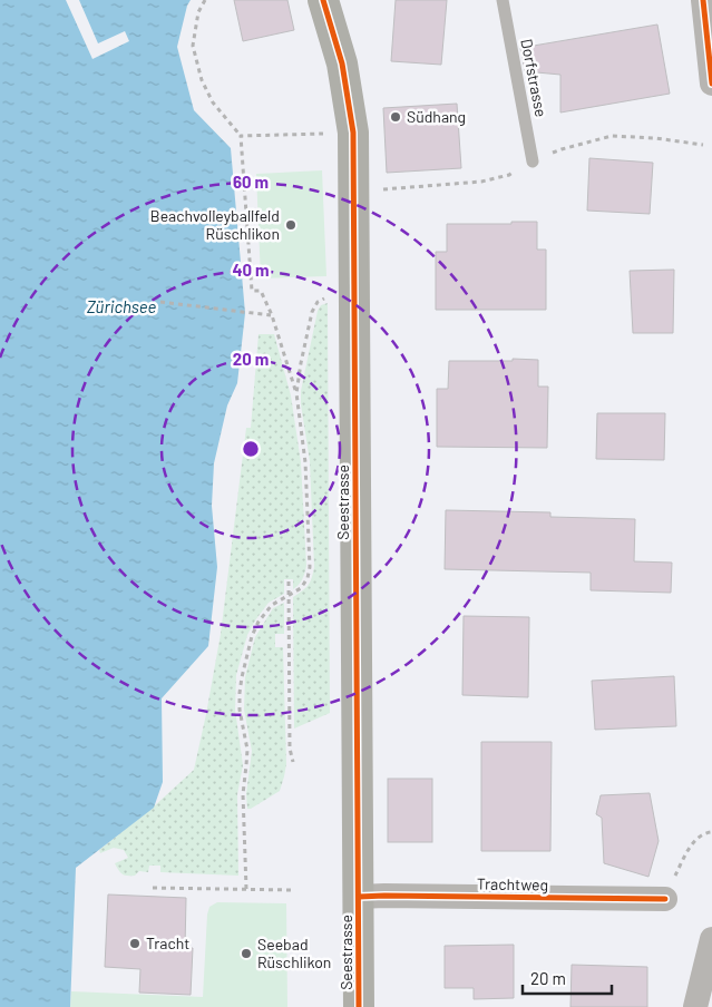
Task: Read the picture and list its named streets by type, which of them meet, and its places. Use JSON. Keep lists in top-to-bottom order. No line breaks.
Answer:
{"streets":{"main road":["Seestrasse"],"street":["Trachtweg"],"lane":["Dorfstrasse"]},"crossings":[["Seestrasse","Trachtweg"]],"water":["Zürichsee"],"places":["Südhang","Beachvolleyballfeld Rüschlikon","Tracht","Seebad Rüschlikon"],"scale_bar":"20 m","rings":["60 m","40 m","20 m"]}
